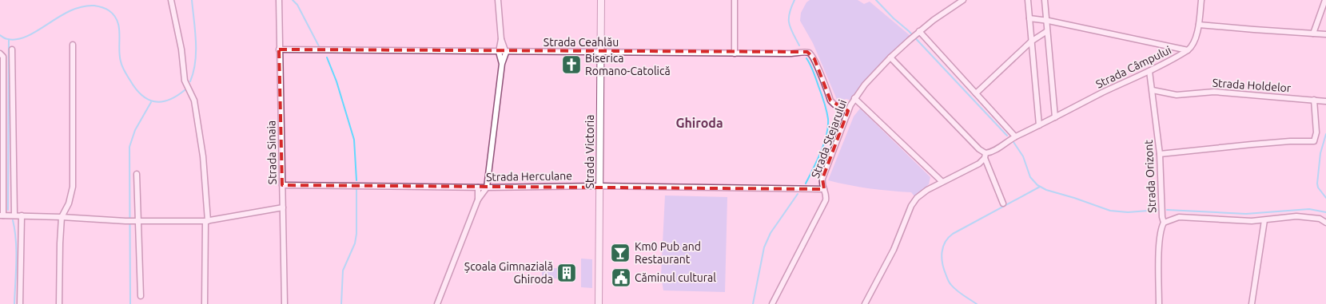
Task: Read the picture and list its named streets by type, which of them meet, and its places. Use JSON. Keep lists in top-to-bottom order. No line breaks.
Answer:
{"streets":{"street":["Strada Ceahlău","Strada Câmpului","Strada Holdelor","Strada Stejarului","Strada Victoria","Strada Sinaia","Strada Herculane","Strada Orizont"]},"crossings":[["Strada Ceahlău","Strada Stejarului"],["Strada Ceahlău","Strada Victoria"],["Strada Ceahlău","Strada Sinaia"],["Strada Câmpului","Strada Orizont"],["Strada Holdelor","Strada Orizont"],["Strada Stejarului","Strada Herculane"],["Strada Victoria","Strada Herculane"],["Strada Sinaia","Strada Herculane"]],"districts":["Ghiroda"],"places":{"church":["Biserica Romano-Catolică"],"bar":["Km0 Pub and Restaurant"],"building":["Școala Gimnazială Ghiroda"],"public building":["Căminul cultural"]}}
